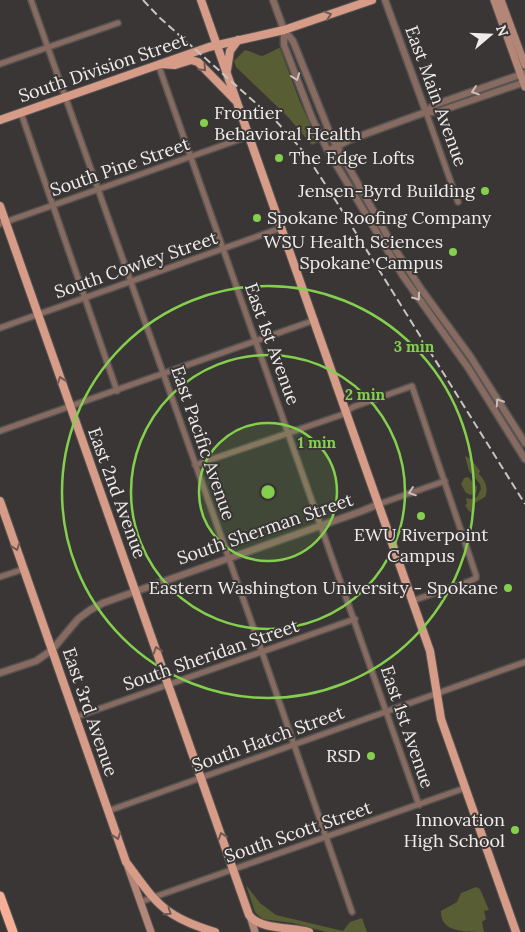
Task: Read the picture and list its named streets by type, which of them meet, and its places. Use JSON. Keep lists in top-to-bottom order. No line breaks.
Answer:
{"streets":{"main road":["South Division Street","East 2nd Avenue","East 3rd Avenue"],"street":["East Main Avenue","South Pine Street","South Cowley Street","East 1st Avenue","East Pacific Avenue","South Sherman Street","South Sheridan Street","South Hatch Street","South Scott Street"]},"crossings":[["South Division Street","East 1st Avenue"],["South Division Street","East Pacific Avenue"],["South Pine Street","East 1st Avenue"],["South Pine Street","East Pacific Avenue"],["South Pine Street","East 2nd Avenue"],["South Cowley Street","East 1st Avenue"],["South Cowley Street","East Pacific Avenue"],["South Cowley Street","East 2nd Avenue"],["East 1st Avenue","South Sherman Street"],["East 1st Avenue","South Sheridan Street"],["East 1st Avenue","South Hatch Street"],["East 1st Avenue","South Scott Street"],["East Pacific Avenue","South Sherman Street"],["East Pacific Avenue","South Sheridan Street"],["East Pacific Avenue","South Hatch Street"],["East Pacific Avenue","South Scott Street"],["East 2nd Avenue","South Sherman Street"],["East 2nd Avenue","South Sheridan Street"],["East 2nd Avenue","South Hatch Street"],["East 2nd Avenue","South Scott Street"],["South Sherman Street","East 3rd Avenue"],["South Sheridan Street","East 3rd Avenue"],["East 3rd Avenue","South Hatch Street"],["East 3rd Avenue","South Scott Street"]],"one_way":["East 2nd Avenue"],"places":["Frontier Behavioral Health","The Edge Lofts","Jensen-Byrd Building","Spokane Roofing Company","WSU Health Sciences Spokane Campus","EWU Riverpoint Campus","Eastern Washington University - Spokane","RSD","Innovation High School"],"north":"right","rings":["3 min","2 min","1 min"]}
